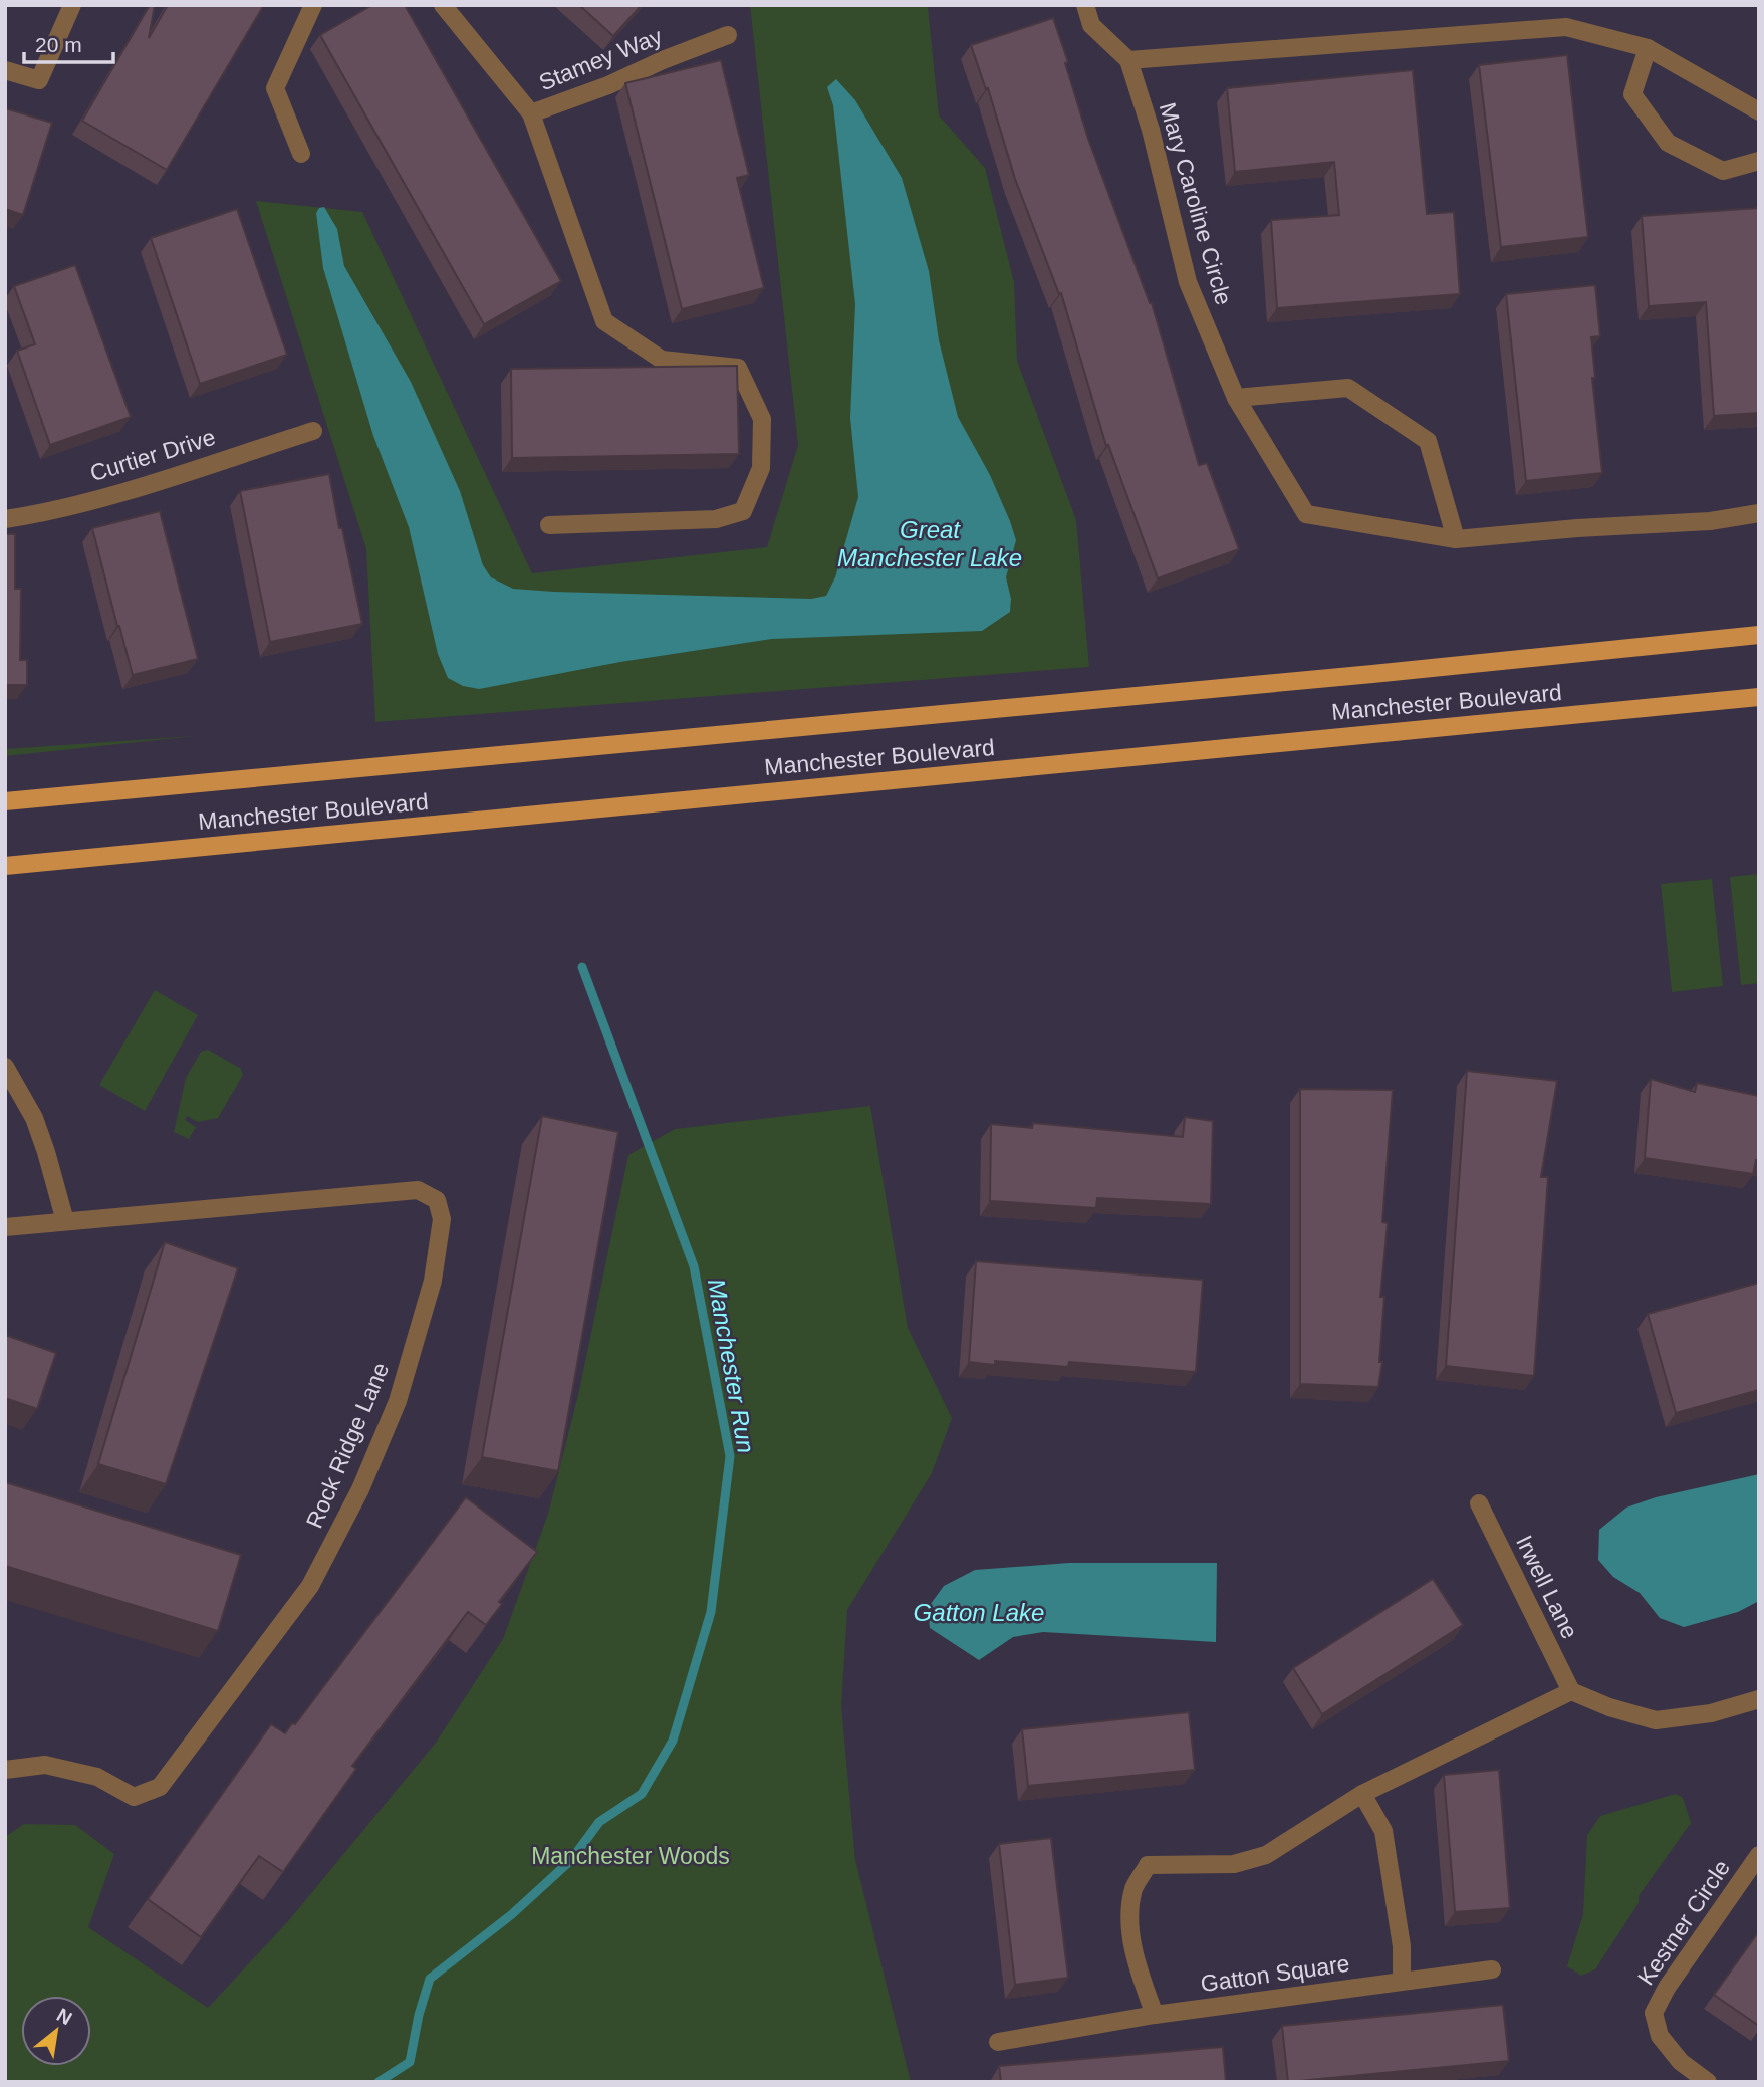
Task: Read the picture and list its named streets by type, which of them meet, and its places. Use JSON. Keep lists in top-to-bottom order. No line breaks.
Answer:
{"streets":{"main road":["Manchester Boulevard"],"street":["Stamey Way","Mary Caroline Circle","Curtier Drive","Rock Ridge Lane","Irwell Lane","Kestner Circle","Gatton Square"]},"water":["Great Manchester Lake","Manchester Run","Gatton Lake"],"parks":["Manchester Woods"],"scale_bar":"20 m","north":"top right"}
